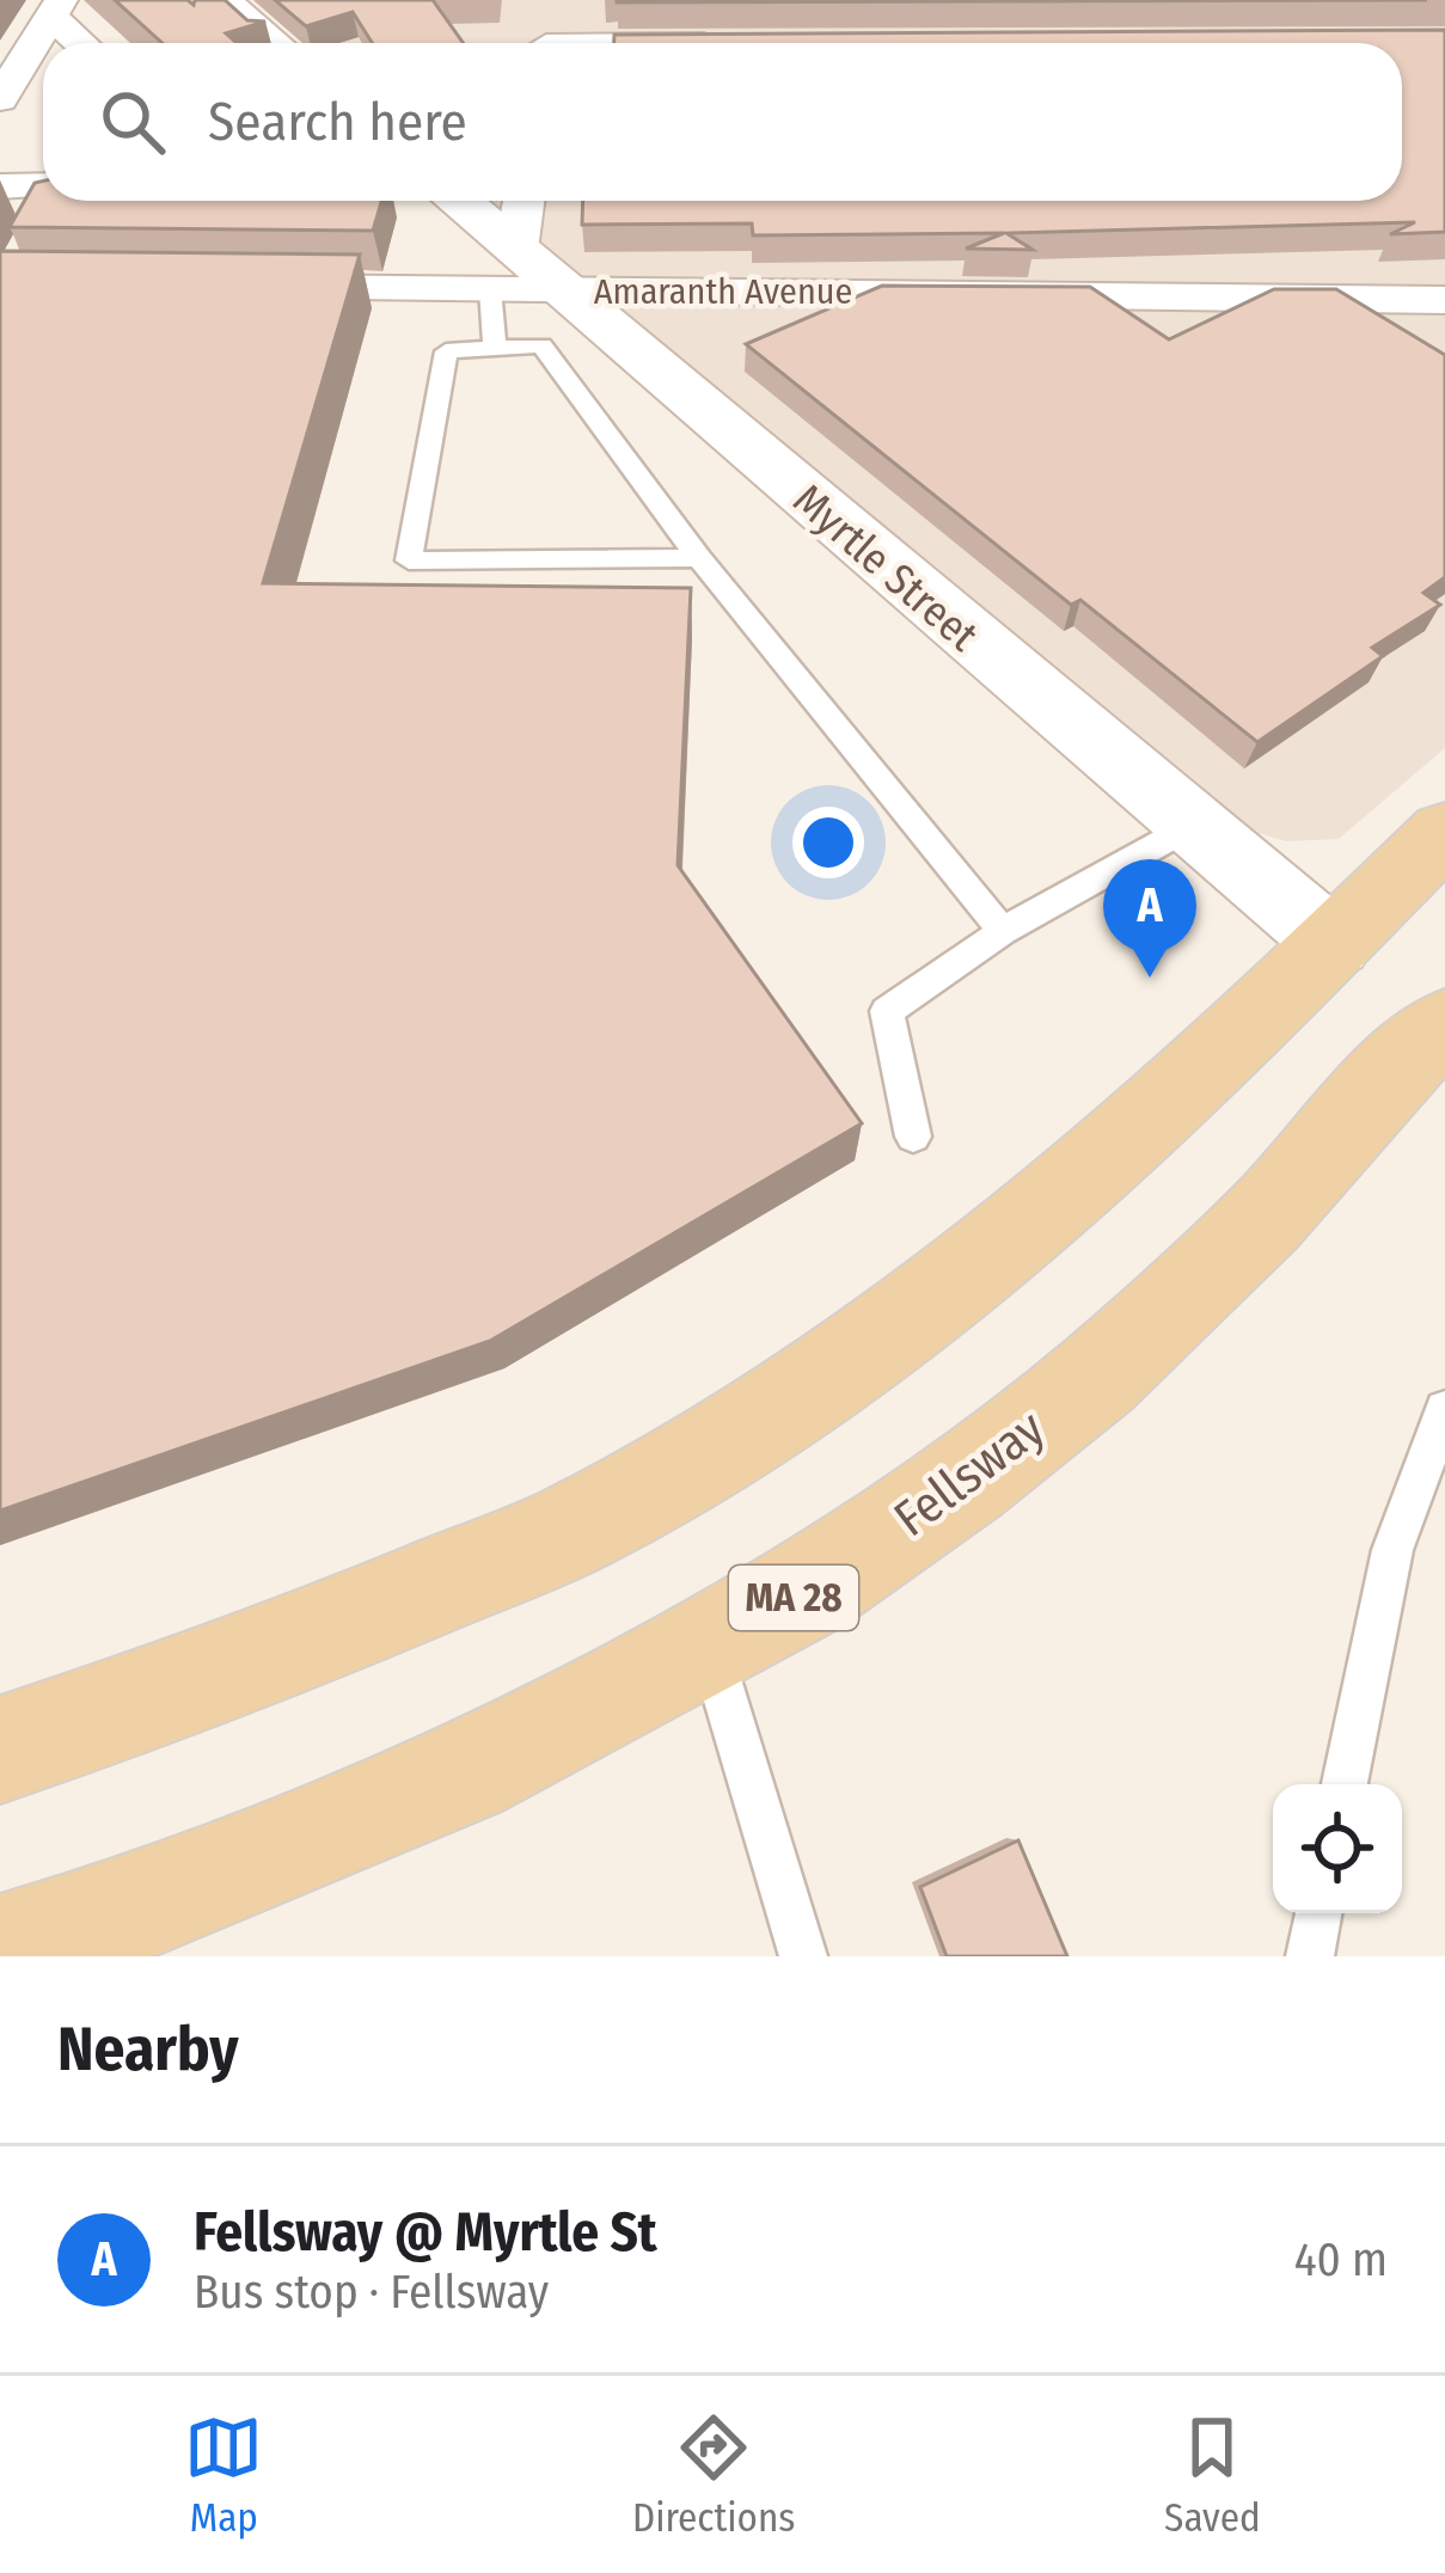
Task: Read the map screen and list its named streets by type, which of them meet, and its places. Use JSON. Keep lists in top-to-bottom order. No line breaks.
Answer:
{"streets":{"main road":["Fellsway","MA 28"],"street":["Amaranth Avenue","Myrtle Street"]},"crossings":[["Amaranth Avenue","Myrtle Street"]],"page":{"search":"Search here","pins":"A","heading":"Nearby","list":[{"mark":"A","name":"Fellsway @ Myrtle St","note":"Bus stop · Fellsway","value":"40 m"}],"nav":["Map","Directions","Saved"]}}
